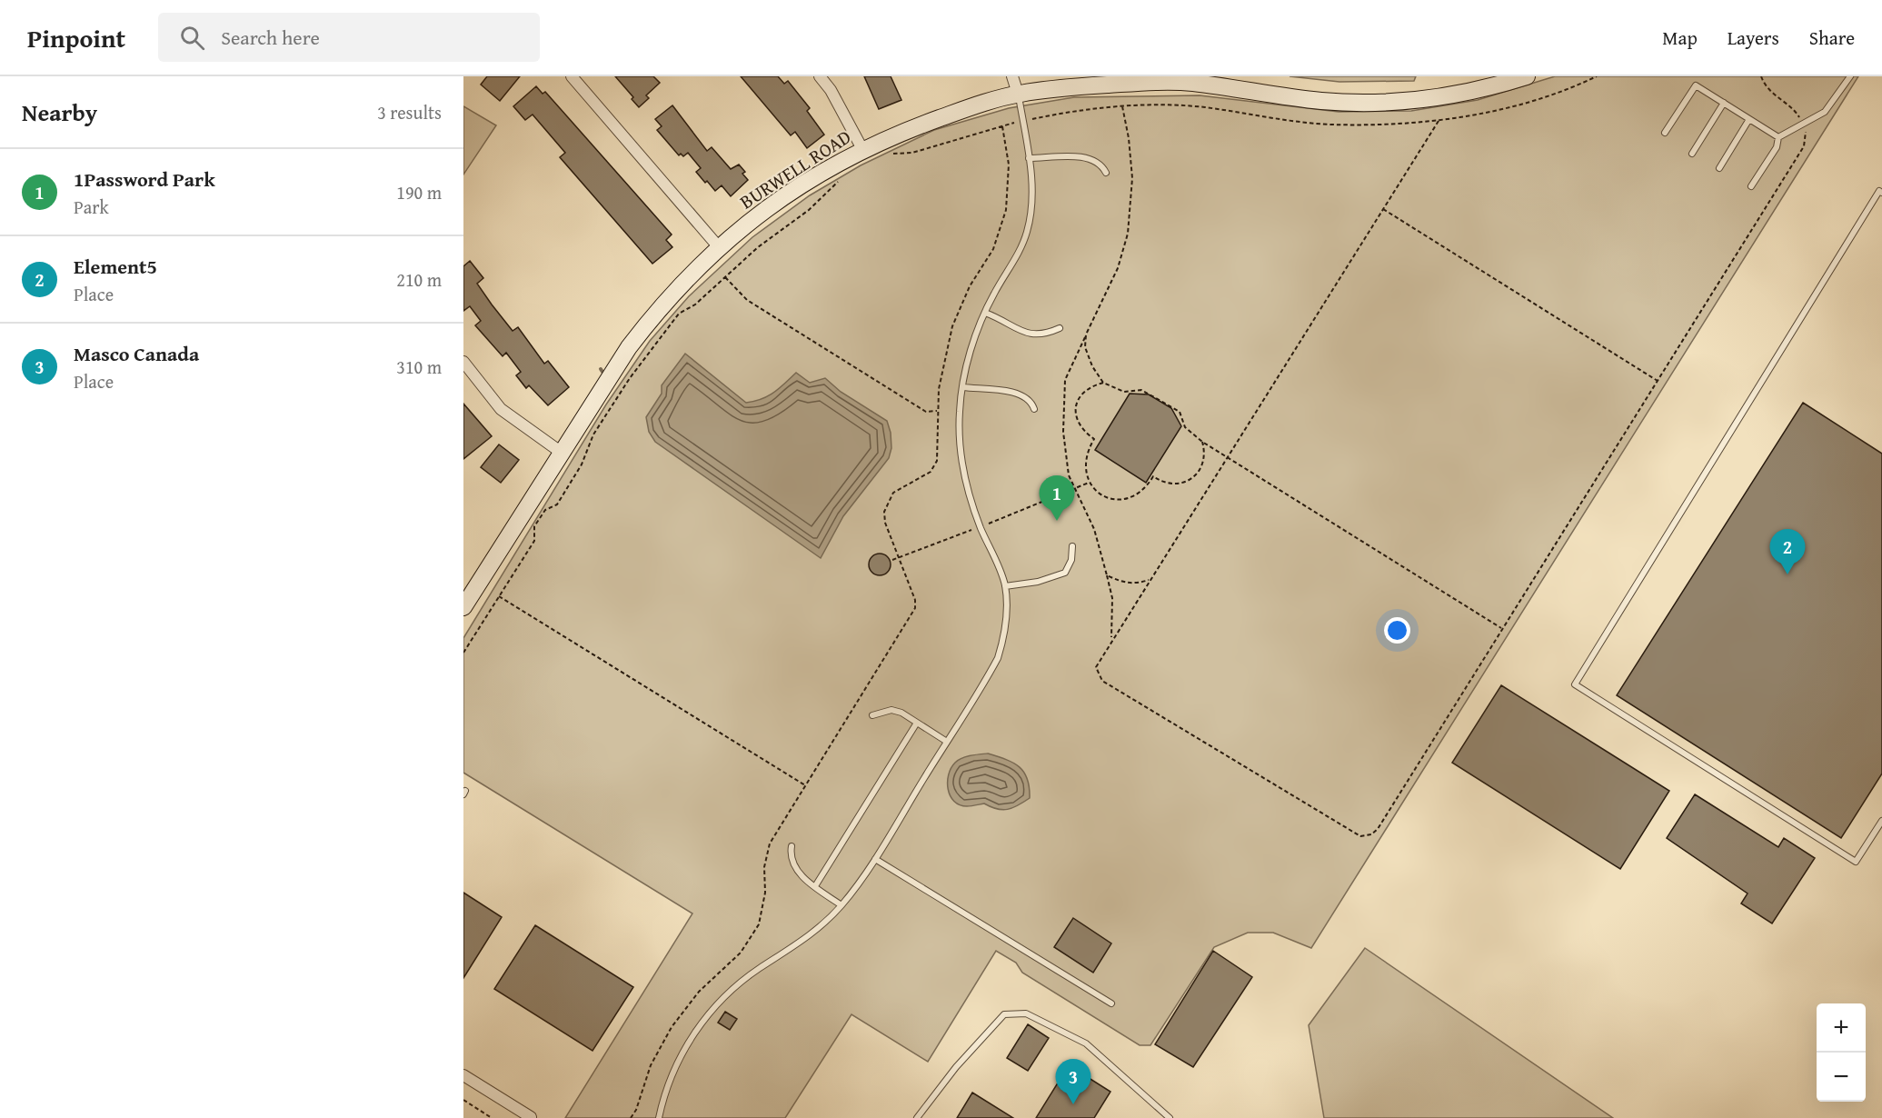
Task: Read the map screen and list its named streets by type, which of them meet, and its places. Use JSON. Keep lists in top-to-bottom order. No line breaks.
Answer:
{"streets":{"main road":["BURWELL ROAD"]},"page":{"header":"Pinpoint","search":"Search here","nav":["Map","Layers","Share"],"heading":["Nearby","3 results"],"list":[{"mark":"1","name":"1Password Park","note":"Park","value":"190 m"},{"mark":"2","name":"Element5","note":"Place","value":"210 m"},{"mark":"3","name":"Masco Canada","note":"Place","value":"310 m"}],"pins":["1","2","3"],"map_buttons":["+","−"]}}
